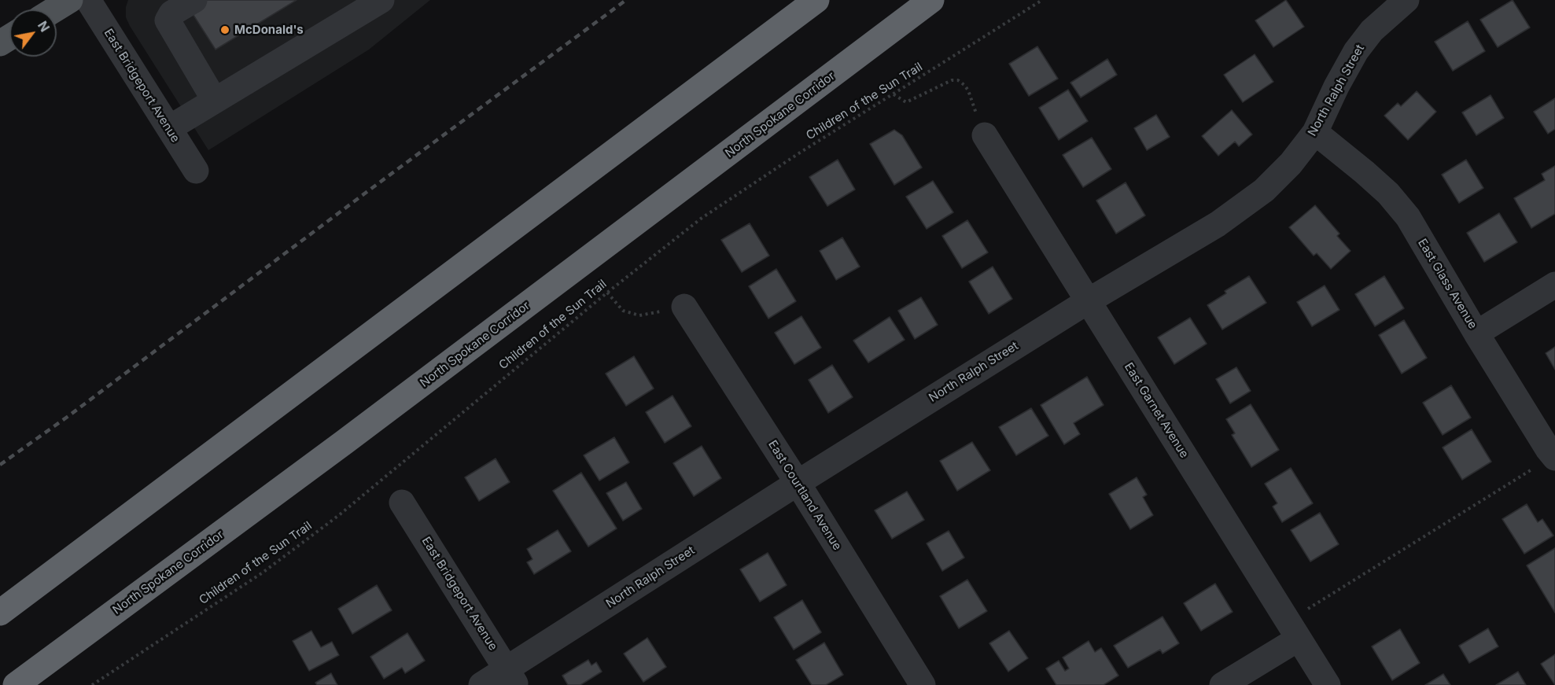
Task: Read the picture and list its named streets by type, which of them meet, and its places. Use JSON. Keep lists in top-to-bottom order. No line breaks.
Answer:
{"streets":{"highway":["North Spokane Corridor"],"street":["East Bridgeport Avenue","North Ralph Street","East Glass Avenue","East Garnet Avenue","East Courtland Avenue"],"path":["Children of the Sun Trail"]},"crossings":[["East Bridgeport Avenue","North Ralph Street"],["North Ralph Street","East Glass Avenue"],["North Ralph Street","East Garnet Avenue"],["North Ralph Street","East Courtland Avenue"]],"places":["McDonald's"],"north":"top right"}
